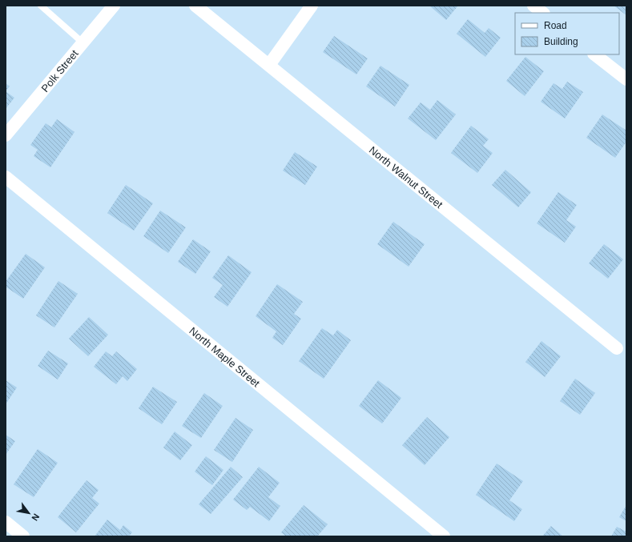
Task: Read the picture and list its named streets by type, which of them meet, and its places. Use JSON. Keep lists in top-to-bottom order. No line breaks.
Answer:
{"streets":{"street":["Polk Street","North Walnut Street","North Maple Street"]},"legend":["Road","Building"],"north":"bottom right"}
